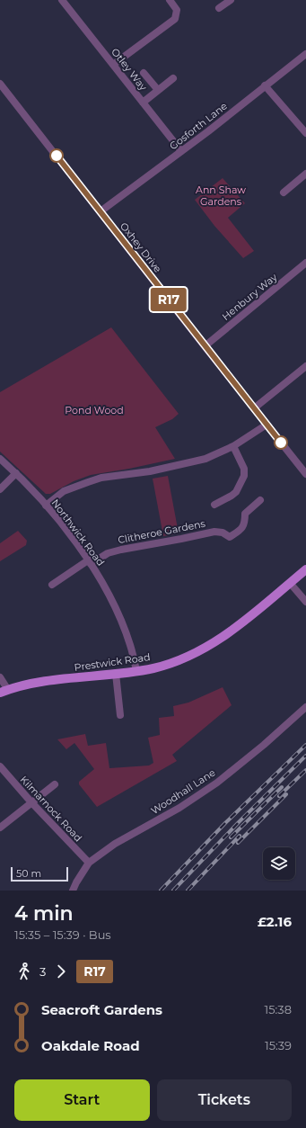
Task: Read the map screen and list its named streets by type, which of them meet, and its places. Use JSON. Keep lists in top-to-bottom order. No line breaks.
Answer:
{"streets":{"main road":["Prestwick Road"],"street":["Otley Way","Gosforth Lane","Oxhey Drive","Henbury Way","Clitheroe Gardens","Northwick Road","Woodhall Lane","Kilmarnock Road"]},"crossings":[["Otley Way","Gosforth Lane"],["Gosforth Lane","Oxhey Drive"],["Oxhey Drive","Henbury Way"],["Clitheroe Gardens","Northwick Road"],["Northwick Road","Prestwick Road"],["Woodhall Lane","Kilmarnock Road"]],"parks":["Ann Shaw Gardens","Pond Wood"],"lines":["bus line R17"],"scale_bar":"50 m","page":{"on_map":"R17","scale":"50 m","heading":["4 min","15:35 – 15:39 · Bus","£2.16"],"legs":["3","R17"],"list":[{"name":"Seacroft Gardens","value":"15:38"},{"name":"Oakdale Road","value":"15:39"}],"buttons":["Start","Tickets"]}}
